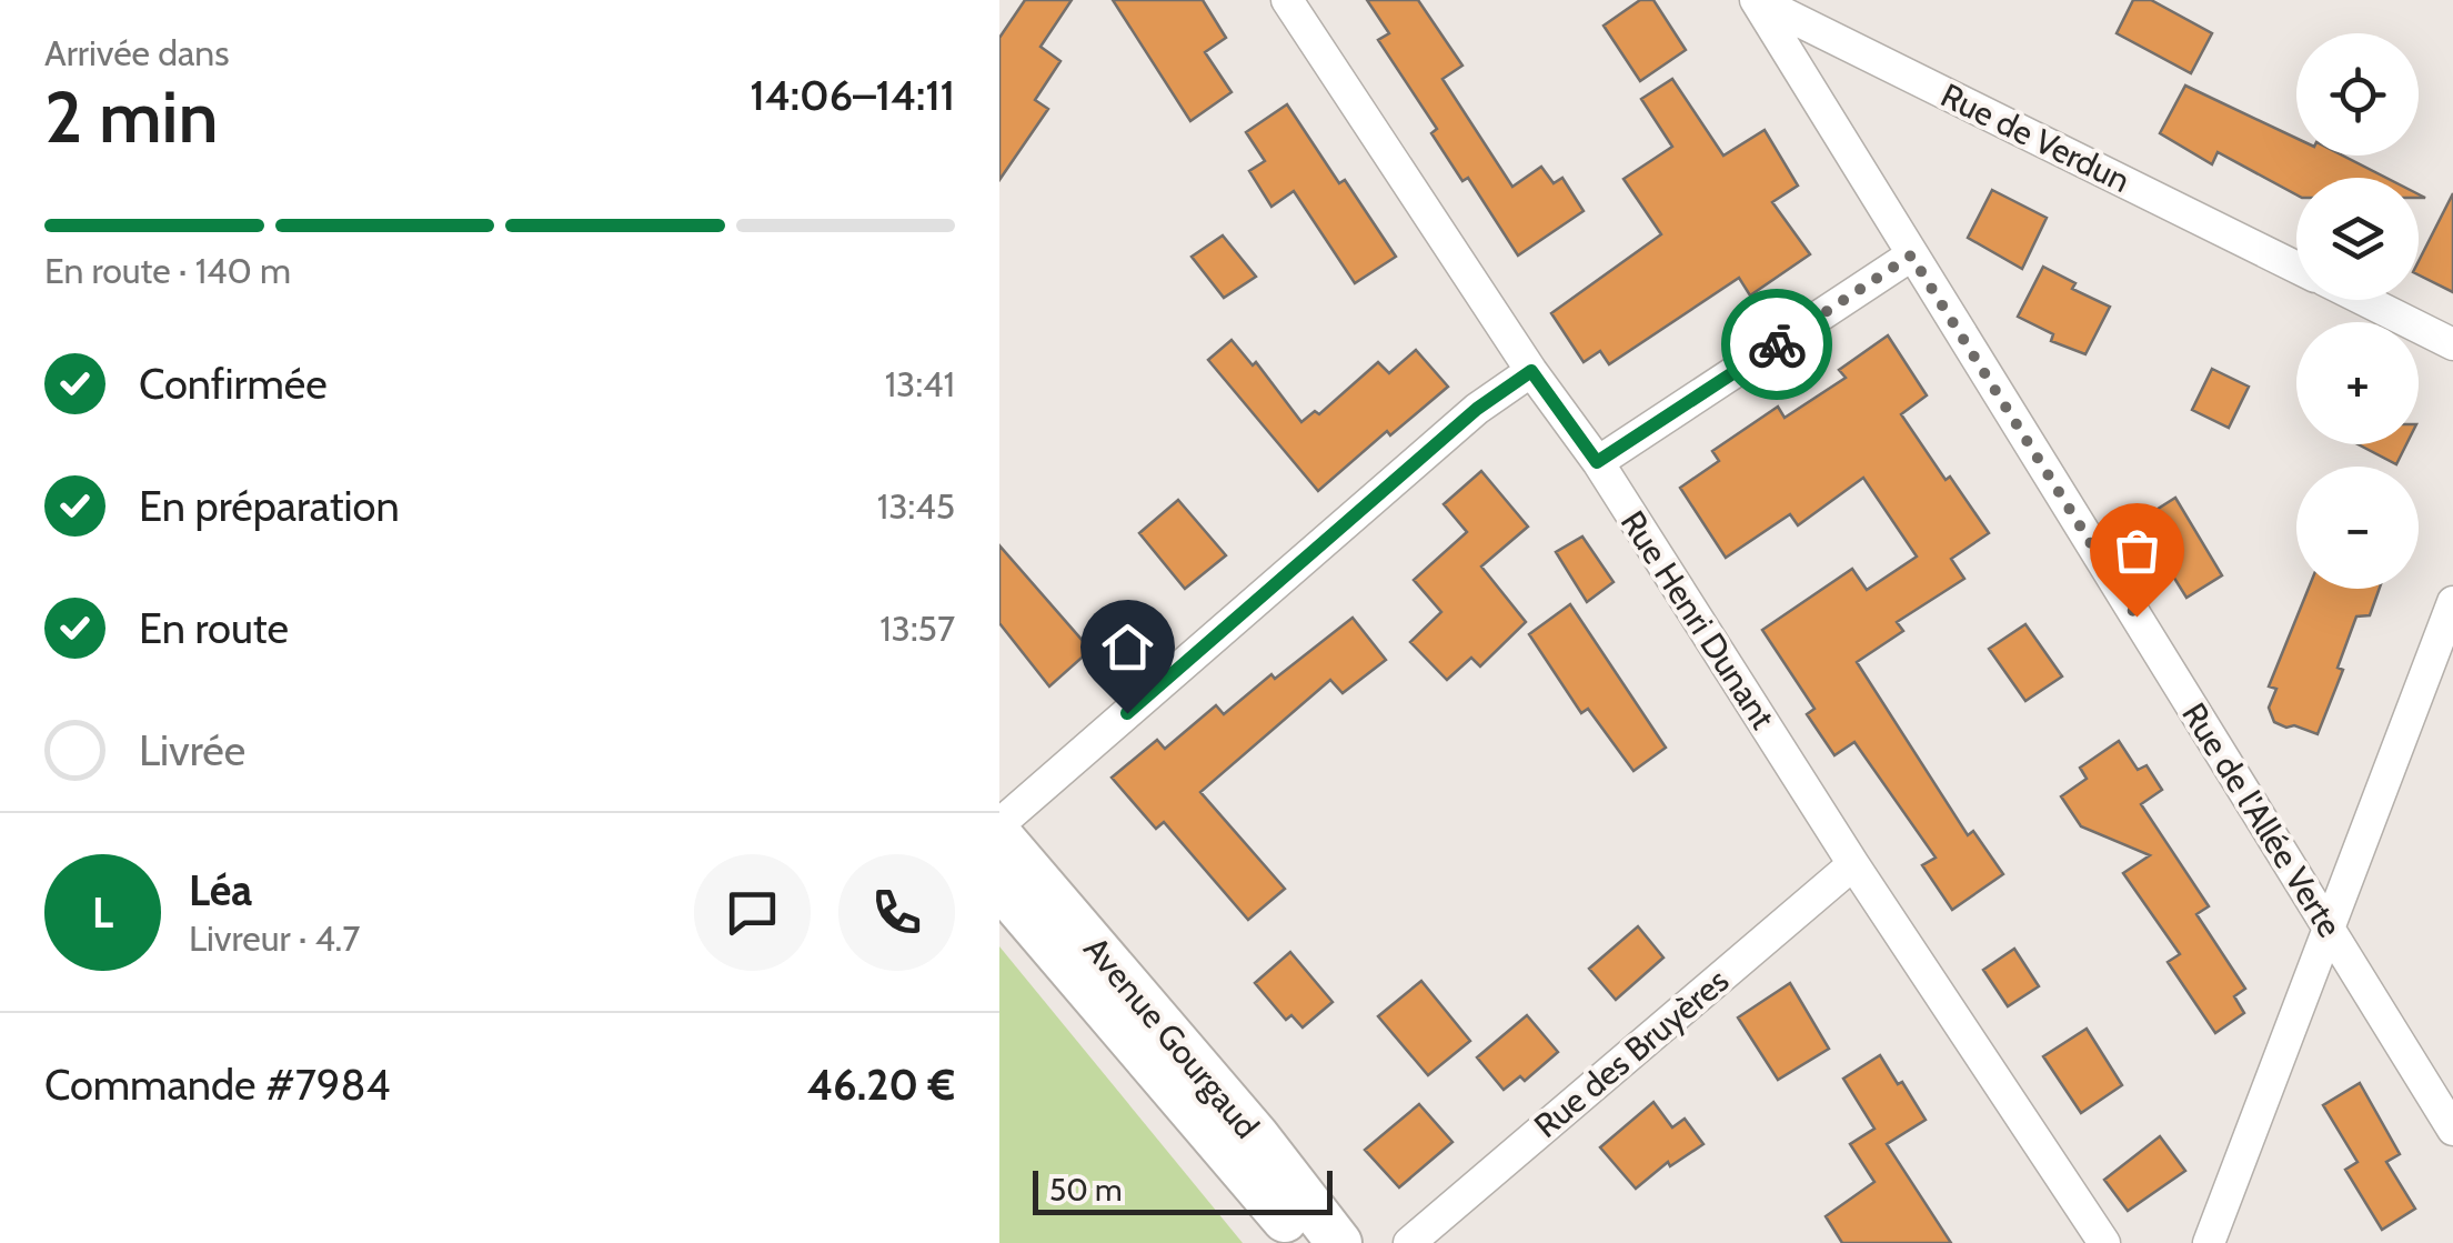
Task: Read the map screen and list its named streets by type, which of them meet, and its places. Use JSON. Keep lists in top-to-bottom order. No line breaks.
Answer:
{"streets":{"main road":["Avenue Gourgaud"],"street":["Rue de Verdun","Rue Henri Dunant","Rue de l'Allée Verte","Rue des Bruyères"]},"crossings":[["Rue de Verdun","Rue de l'Allée Verte"],["Rue Henri Dunant","Rue des Bruyères"]],"scale_bar":"50 m","page":{"heading":["2 min","Arrivée dans","14:06–14:11"],"panel":["Léa","Livreur · 4.7","Commande #7984","46.20 €"],"map_buttons":["+","−"],"bar":"En route · 140 m","list":[["Confirmée","13:41"],["En préparation","13:45"],["En route","13:57"],"Livrée"],"round":"L","scale":"50 m"}}
